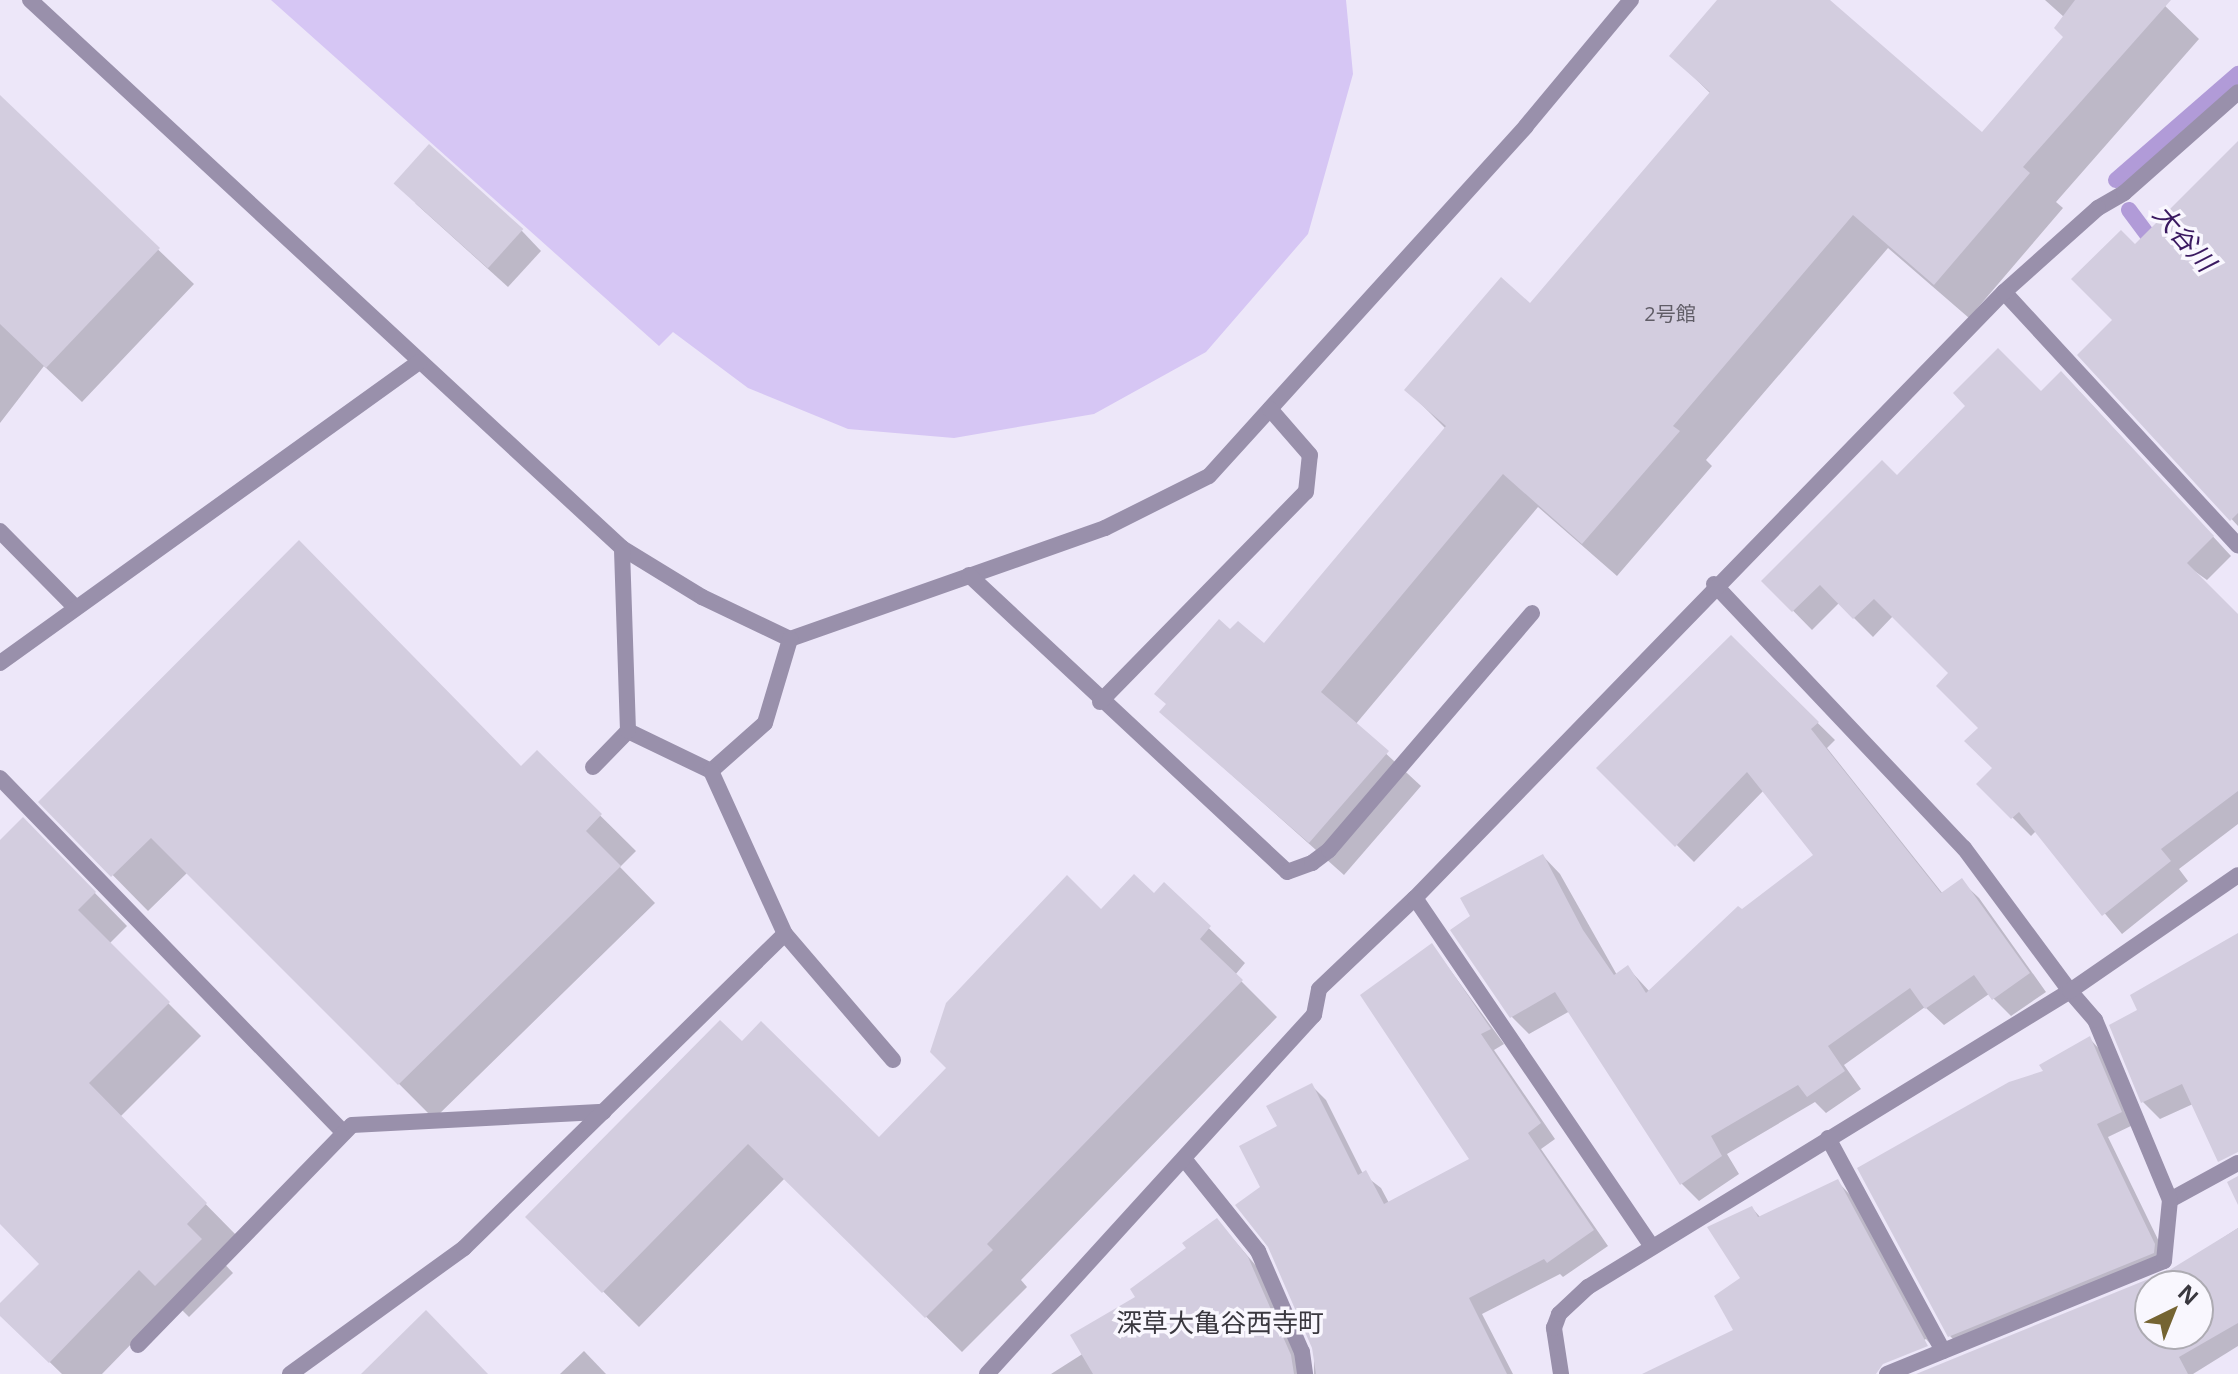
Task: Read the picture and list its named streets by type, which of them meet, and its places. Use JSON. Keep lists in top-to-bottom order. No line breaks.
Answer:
{"districts":["深草大亀谷西寺町"],"water":["大谷川"],"house_numbers":["2号館"],"north":"top right"}
